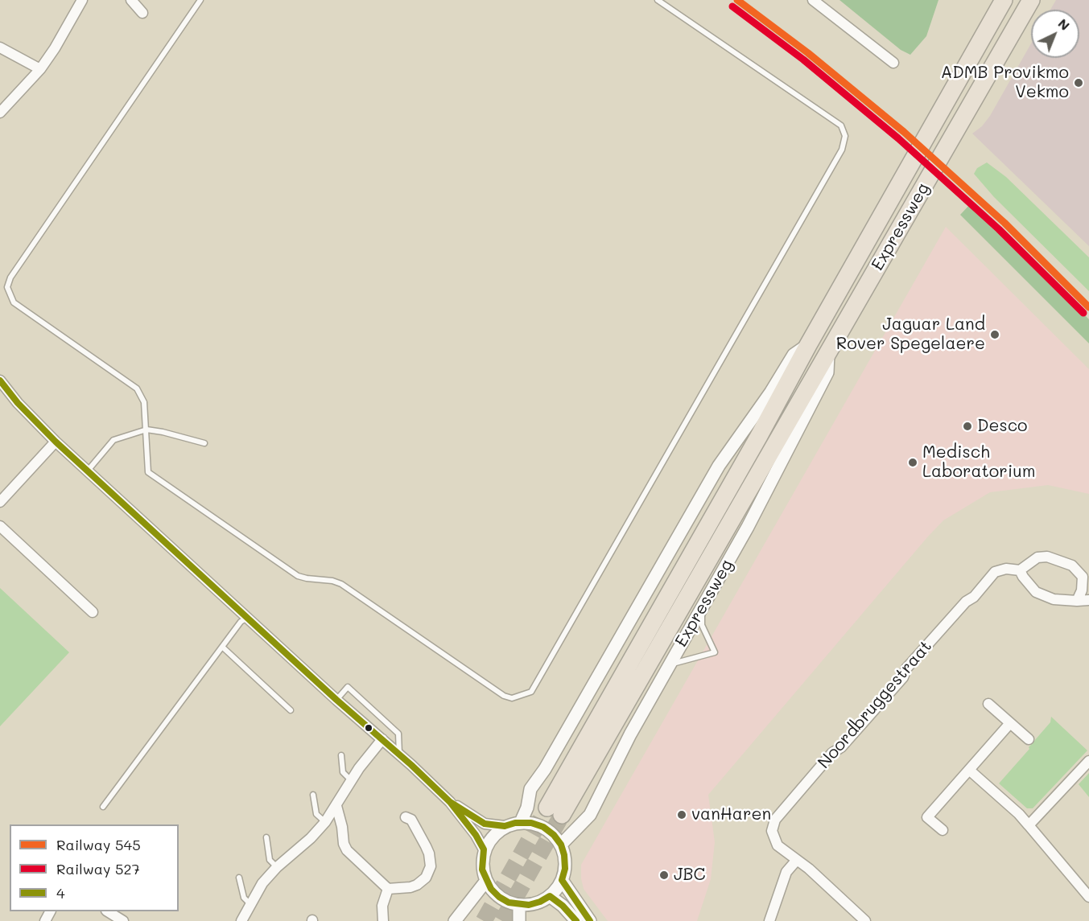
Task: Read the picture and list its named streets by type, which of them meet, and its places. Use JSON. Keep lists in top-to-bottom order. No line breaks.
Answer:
{"streets":{"highway":["Expressweg"],"street":["Noordbruggestraat"]},"places":["ADMB Provikmo Vekmo","Jaguar Land Rover Spegelaere","Desco","Medisch Laboratorium","vanHaren","JBC"],"lines":["rail line 545","rail line 527","transit line 4"],"legend":["Railway 545","Railway 527","4"],"north":"top right"}
